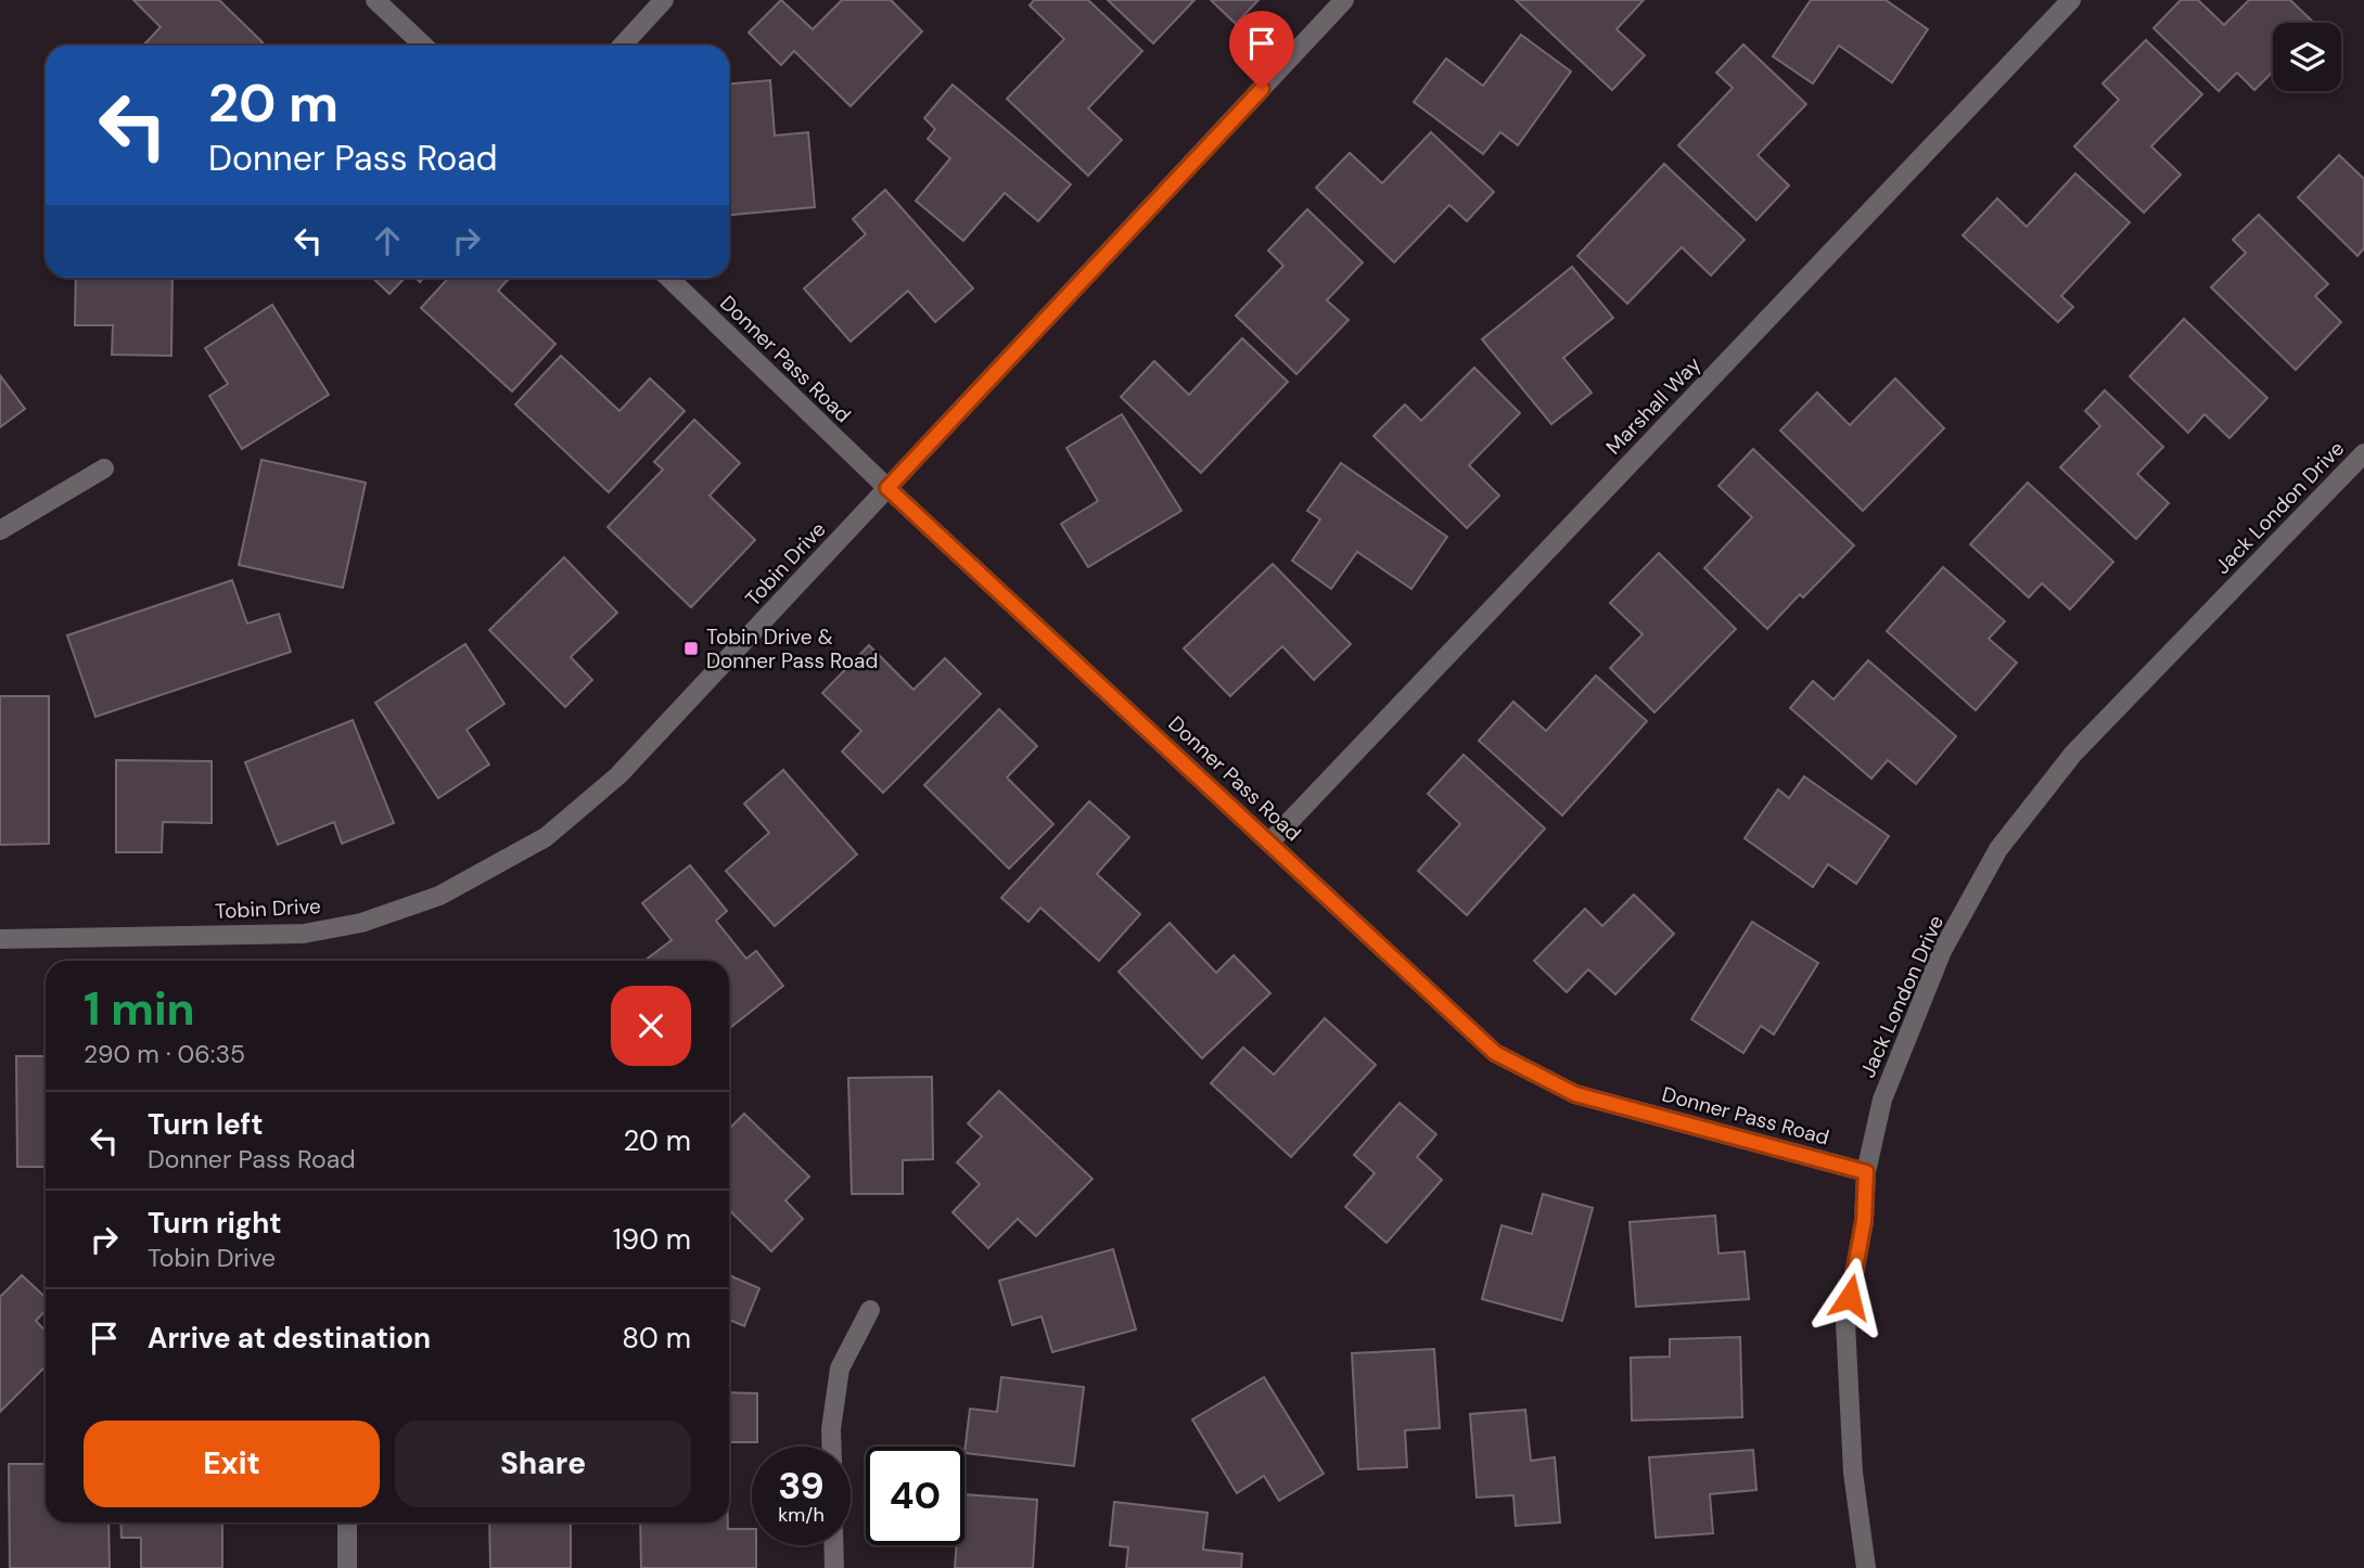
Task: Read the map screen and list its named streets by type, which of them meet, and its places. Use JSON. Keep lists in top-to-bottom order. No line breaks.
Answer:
{"streets":{"street":["Donner Pass Road","Marshall Way","Jack London Drive","Tobin Drive"]},"crossings":[["Donner Pass Road","Marshall Way"],["Donner Pass Road","Jack London Drive"],["Donner Pass Road","Tobin Drive"]],"places":{"transit":["Tobin Drive & Donner Pass Road"]},"page":{"turn":["20 m","Donner Pass Road"],"heading":["1 min","290 m · 06:35"],"list":[{"name":"Turn left","note":"Donner Pass Road","value":"20 m"},{"name":"Turn right","note":"Tobin Drive","value":"190 m"},{"name":"Arrive at destination","value":"80 m"}],"buttons":["Exit","Share"],"speed":"39 km/h","limit":"40"}}
